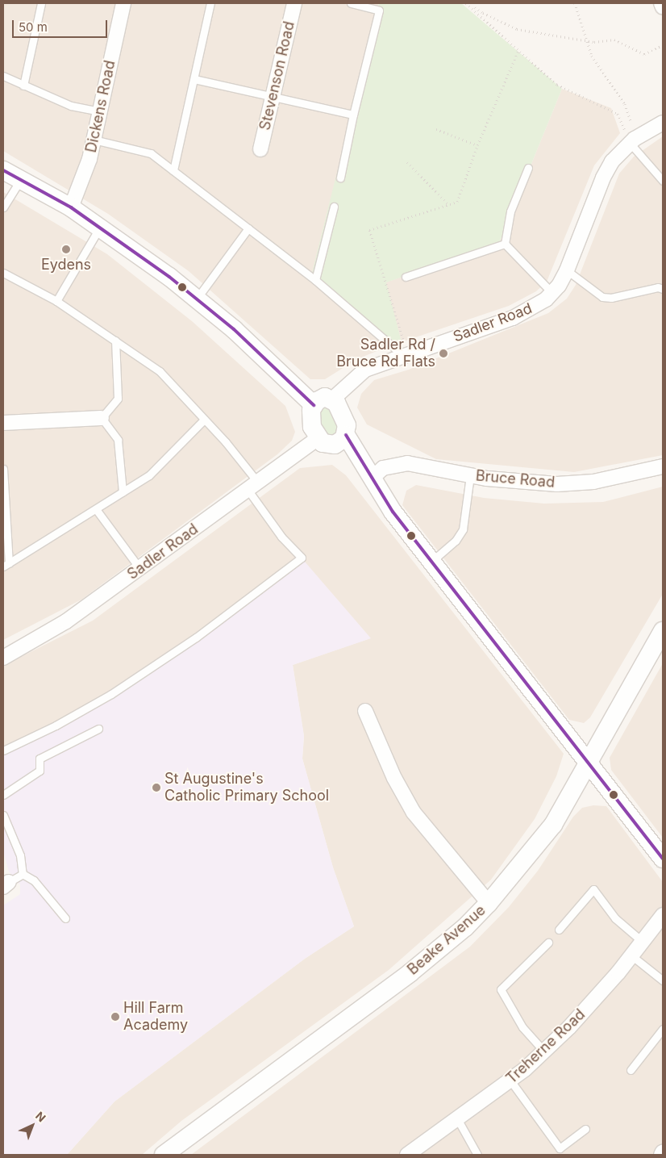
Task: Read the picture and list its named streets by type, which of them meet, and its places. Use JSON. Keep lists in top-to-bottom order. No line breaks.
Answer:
{"streets":{"street":["Stevenson Road","Dickens Road","Sadler Road","Bruce Road","Beake Avenue","Treherne Road"]},"places":["Eydens","Sadler Rd / Bruce Rd Flats","St Augustine's Catholic Primary School","Hill Farm Academy"],"scale_bar":"50 m","north":"top right"}
